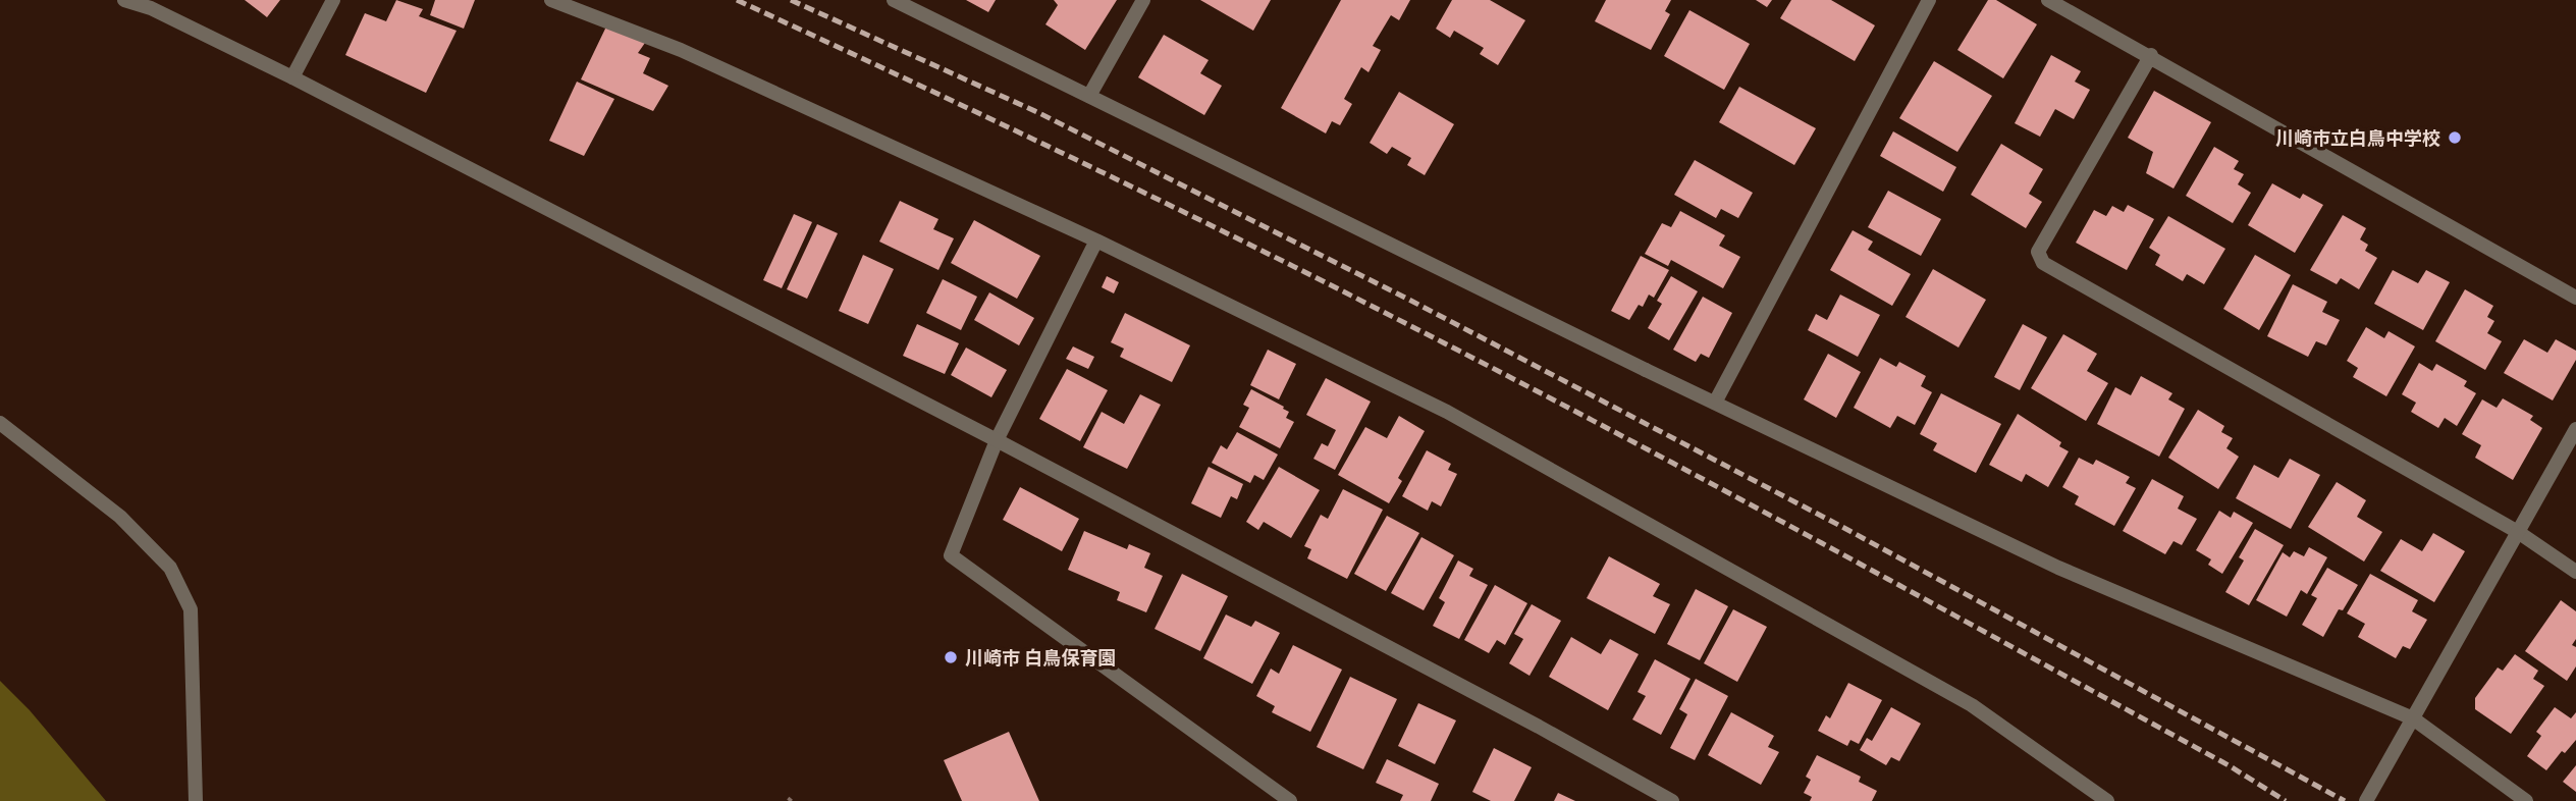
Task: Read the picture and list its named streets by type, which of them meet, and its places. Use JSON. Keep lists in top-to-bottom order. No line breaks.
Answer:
{"places":["川崎市立白鳥中学校","川崎市 白鳥保育園"]}
